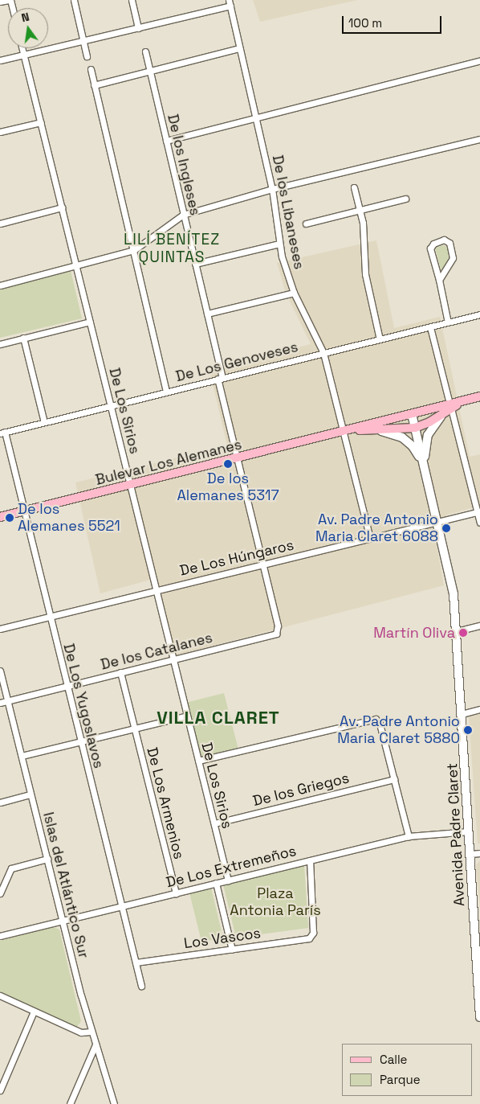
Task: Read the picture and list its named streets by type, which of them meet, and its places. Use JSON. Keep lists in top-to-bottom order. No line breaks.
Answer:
{"streets":{"main road":["Bulevar Los Alemanes","Avenida Padre Claret"],"street":["De los Ingleses","De los Libaneses","De Los Genoveses","De Los Sirios","De Los Húngaros","De los Catalanes","De Los Yugoslavos","De los Griegos","De Los Armenios","De Los Extremeños","Islas del Atlántico Sur","Los Vascos"]},"crossings":[["De los Ingleses","De Los Genoveses"],["De los Ingleses","Bulevar Los Alemanes"],["De los Ingleses","De Los Húngaros"],["De los Ingleses","De los Catalanes"],["De los Libaneses","De Los Genoveses"],["De los Libaneses","Bulevar Los Alemanes"],["De los Libaneses","De Los Húngaros"],["De Los Genoveses","De Los Sirios"],["De Los Genoveses","De Los Yugoslavos"],["De Los Sirios","Bulevar Los Alemanes"],["De Los Sirios","De Los Húngaros"],["De Los Sirios","De los Catalanes"],["De Los Sirios","De los Griegos"],["De Los Sirios","De Los Extremeños"],["Bulevar Los Alemanes","De Los Yugoslavos"],["Bulevar Los Alemanes","Avenida Padre Claret"],["De Los Húngaros","De Los Yugoslavos"],["De Los Húngaros","Avenida Padre Claret"],["De los Catalanes","De Los Yugoslavos"],["De los Catalanes","De Los Armenios"],["De los Catalanes","Islas del Atlántico Sur"],["De Los Yugoslavos","De Los Extremeños"],["De Los Yugoslavos","Los Vascos"],["De Los Armenios","De Los Extremeños"],["Avenida Padre Claret","De Los Extremeños"],["De Los Extremeños","Islas del Atlántico Sur"],["De Los Extremeños","Los Vascos"]],"districts":["LILÍ BENÍTEZ QUINTAS","VILLA CLARET"],"parks":["Plaza Antonia París"],"places":["De los Alemanes 5317","De los Alemanes 5521","Av. Padre Antonio Maria Claret 6088","Martín Oliva","Av. Padre Antonio Maria Claret 5880"],"legend":["Calle","Parque"],"scale_bar":"100 m","north":"top"}
